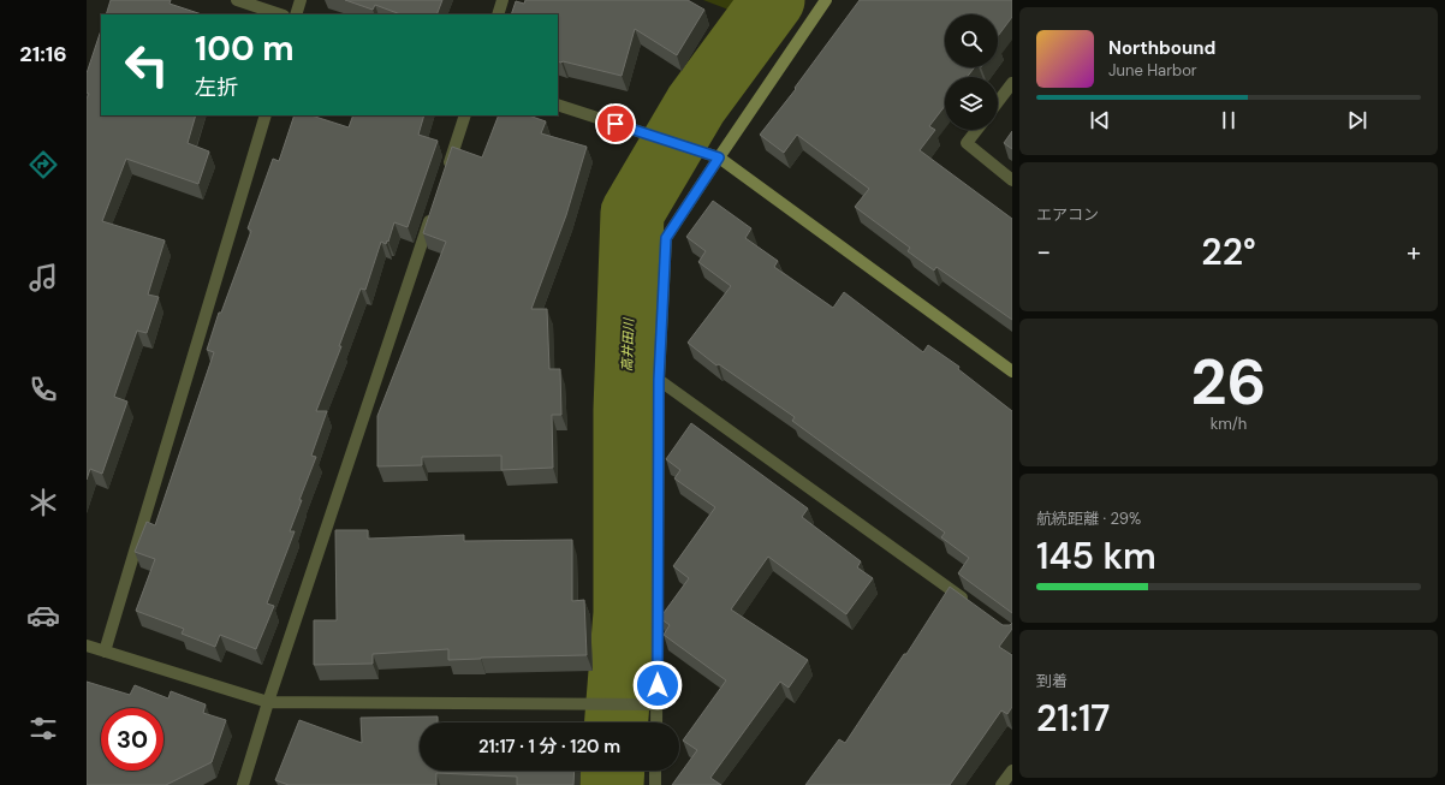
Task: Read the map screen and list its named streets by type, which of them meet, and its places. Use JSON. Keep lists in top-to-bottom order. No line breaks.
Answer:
{"water":["高井田川"],"page":{"tabs":"21:16","turn":["100 m","左折"],"song":["Northbound","June Harbor"],"tile":["エアコン",["26","km/h"],["航続距離 · 29%","145 km"],["到着","21:17"]],"heat":["−","22°","+"],"limit":"30","trip":"21:17 · 1 分 · 120 m"}}
